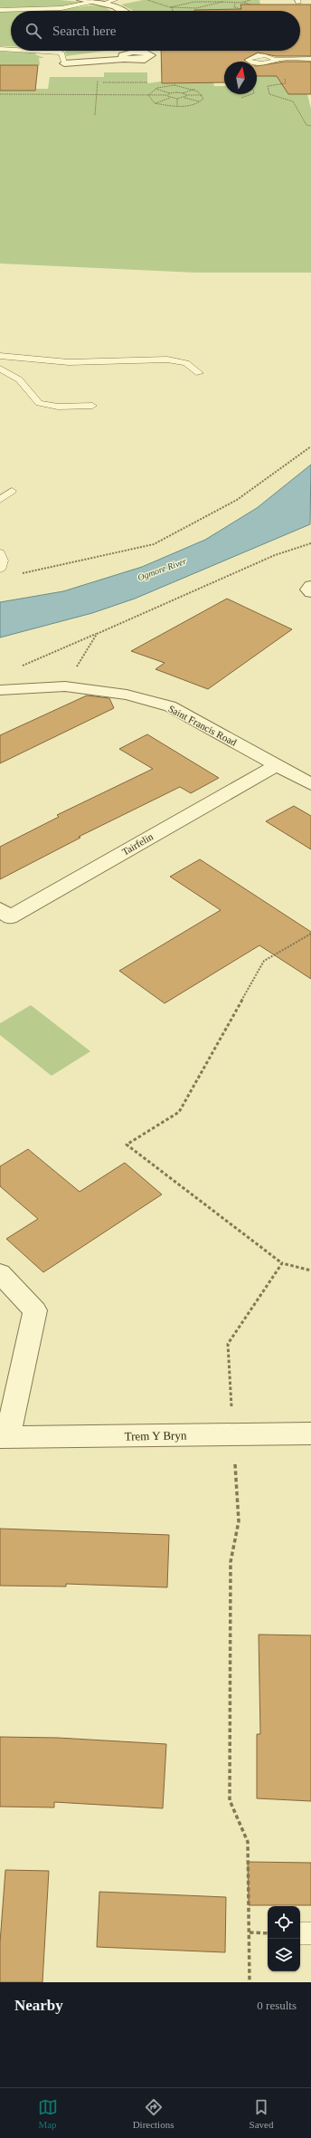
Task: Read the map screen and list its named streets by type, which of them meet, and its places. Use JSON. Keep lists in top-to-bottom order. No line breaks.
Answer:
{"streets":{"street":["Saint Francis Road","Tairfelin","Trem Y Bryn"]},"crossings":[["Saint Francis Road","Tairfelin"]],"water":["Ogmore River"],"north":"top","page":{"search":"Search here","heading":["Nearby","0 results"],"nav":["Map","Directions","Saved"]}}
